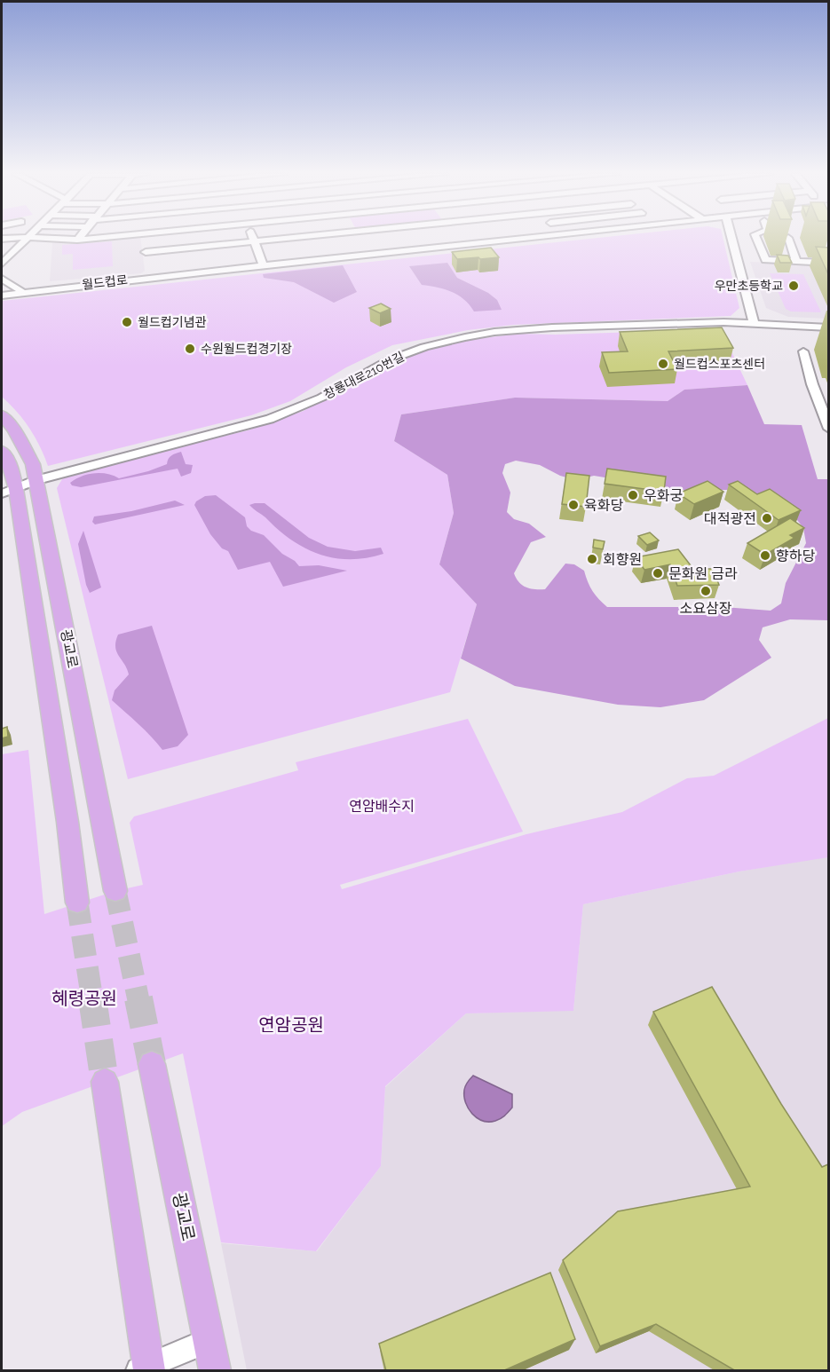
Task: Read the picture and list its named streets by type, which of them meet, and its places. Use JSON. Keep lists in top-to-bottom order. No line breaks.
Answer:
{"streets":{"main road":["광교로"],"street":["월드컵로","창룡대로210번길"]},"crossings":[["창룡대로210번길","광교로"]],"parks":["연암배수지","혜령공원","연암공원"],"places":["우만초등학교","월드컵기념관","수원월드컵경기장","월드컵스포츠센터","우화궁","육화당","대적광전","향하당","회향원","문화원 금라","소요삼장"]}
